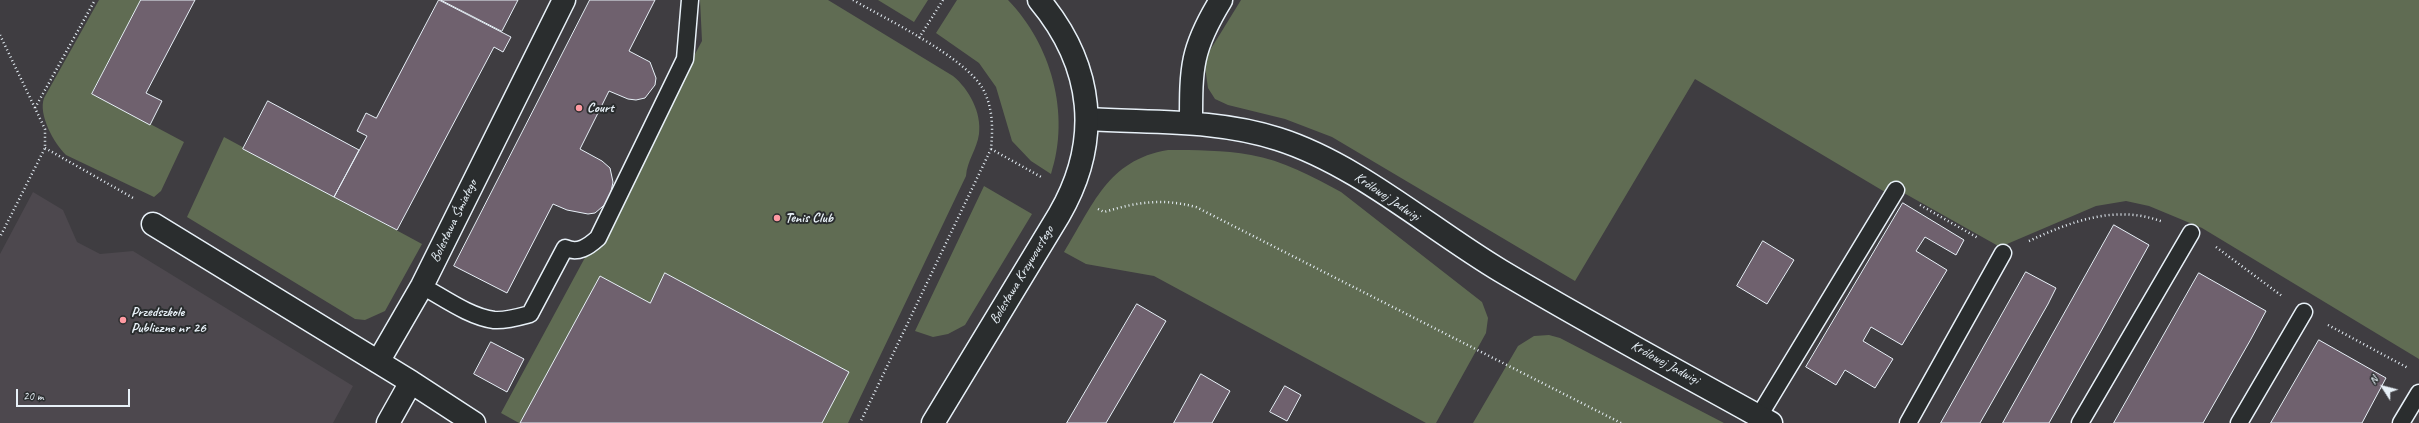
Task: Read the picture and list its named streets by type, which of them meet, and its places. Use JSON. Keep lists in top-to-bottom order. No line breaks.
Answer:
{"streets":{"street":["Królowej Jadwigi","Bolesława Śmiałego","Bolesława Krzywoustego"]},"crossings":[["Królowej Jadwigi","Bolesława Krzywoustego"]],"places":["Court","Tenis Club","Przedszkole Publiczne nr 26"],"scale_bar":"20 m","north":"top left"}
